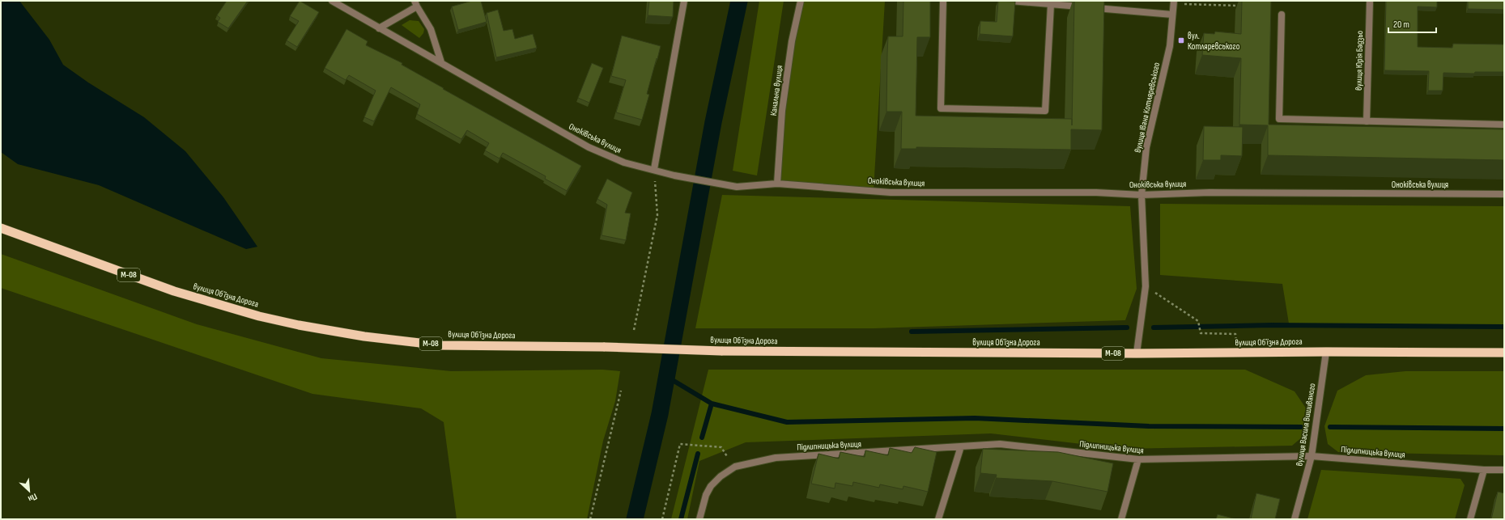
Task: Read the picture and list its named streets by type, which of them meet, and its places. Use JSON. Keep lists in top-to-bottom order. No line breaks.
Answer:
{"streets":{"highway":["М-08","вулиця Обʼїзна Дорога"],"street":["вулиця Юрія Бадзьо","Канальна вулиця","вулиця Івана Котляревського","Оноківська вулиця","вулиця Василя Вишиваного","Підлипницька вулиця"]},"crossings":[["Канальна вулиця","Оноківська вулиця"],["вулиця Івана Котляревського","Оноківська вулиця"],["вулиця Івана Котляревського","вулиця Обʼїзна Дорога"],["вулиця Обʼїзна Дорога","вулиця Василя Вишиваного"],["вулиця Василя Вишиваного","Підлипницька вулиця"]],"places":{"transit":["вул. Котляревського"]},"scale_bar":"20 m","north":"bottom right"}
